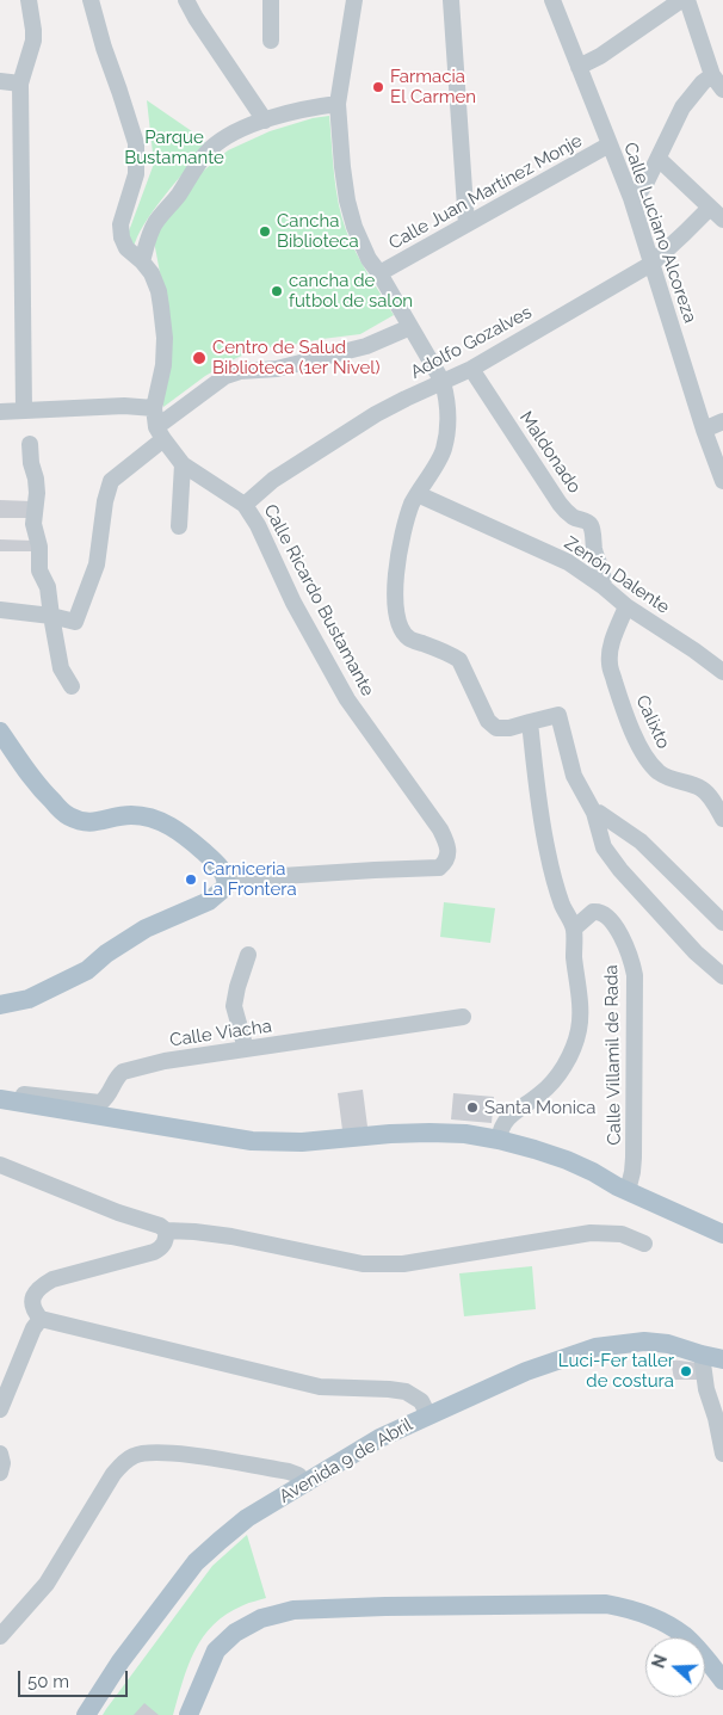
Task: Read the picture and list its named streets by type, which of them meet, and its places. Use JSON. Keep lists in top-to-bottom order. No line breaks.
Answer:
{"streets":{"main road":["Avenida 9 de Abril"],"street":["Calle Juan Martínez Monje","Calle Luciano Alcoreza","Adolfo Gozalves","Maldonado","Zenón Dalente","Calle Ricardo Bustamante","Calixto","Calle Viacha","Calle Villamil de Rada"]},"crossings":[["Calle Juan Martínez Monje","Calle Luciano Alcoreza"],["Calle Luciano Alcoreza","Adolfo Gozalves"],["Adolfo Gozalves","Maldonado"],["Adolfo Gozalves","Calle Ricardo Bustamante"],["Maldonado","Zenón Dalente"],["Zenón Dalente","Calixto"]],"parks":["Parque Bustamante"],"places":["Farmacia El Carmen","Cancha Biblioteca","cancha de futbol de salon","Centro de Salud Biblioteca (1er Nivel)","Carniceria La Frontera","Santa Monica","Luci-Fer taller de costura"],"scale_bar":"50 m","north":"left"}
